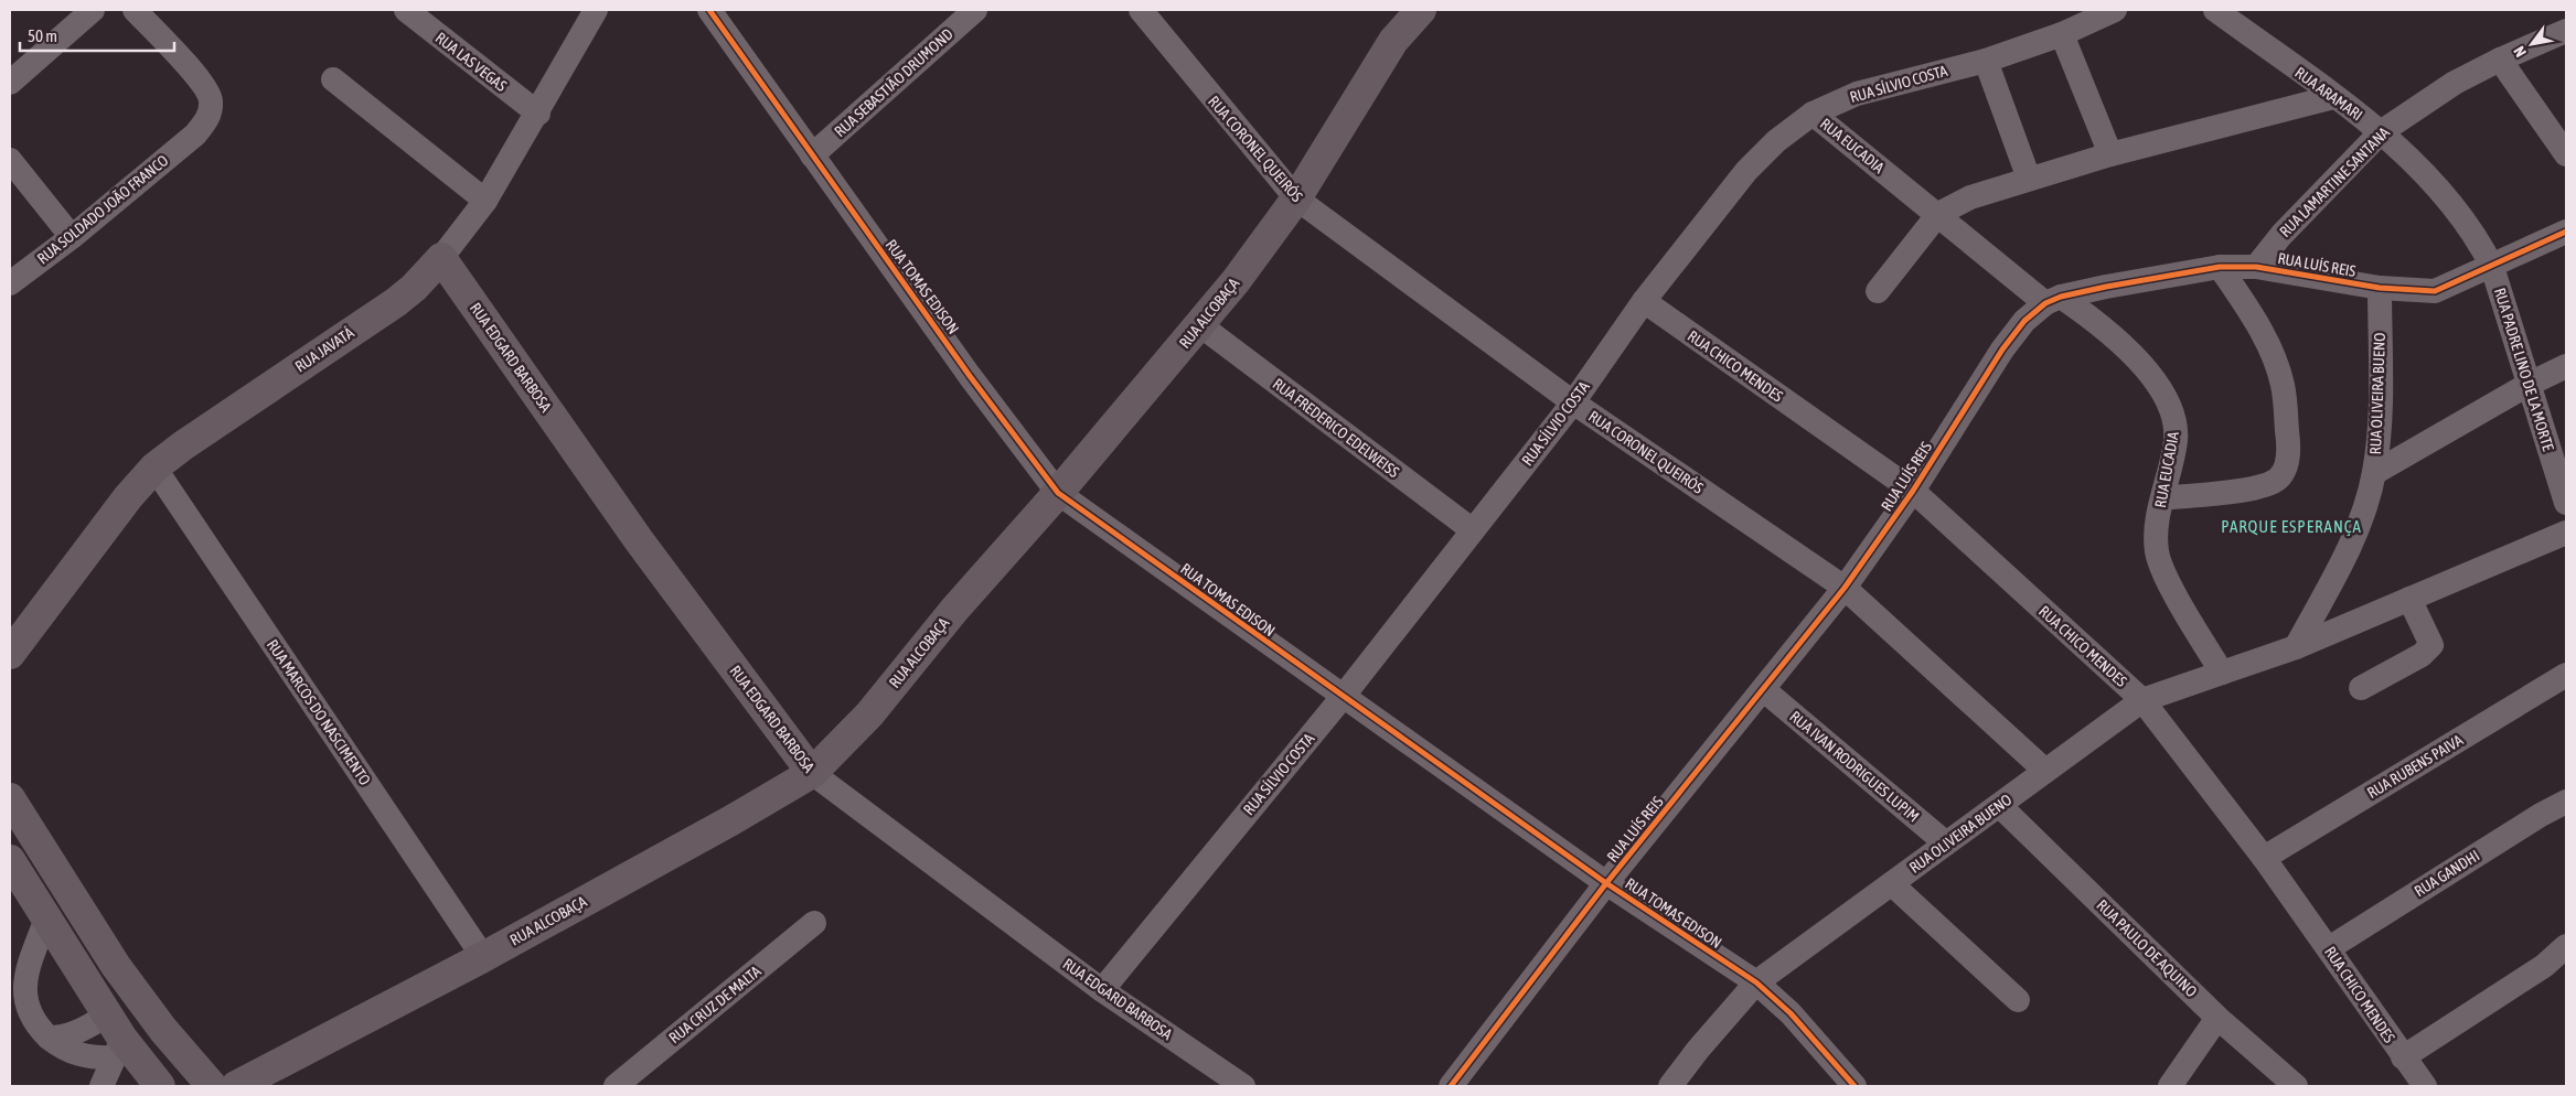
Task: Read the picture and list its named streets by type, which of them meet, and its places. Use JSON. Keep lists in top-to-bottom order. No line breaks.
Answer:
{"streets":{"main road":["RUA ALCOBAÇA","RUA JAVATÁ","RUA EDGARD BARBOSA"],"street":["RUA LAS VEGAS","RUA SEBASTIÃO DRUMOND","RUA SÍLVIO COSTA","RUA ARAMARI","RUA EUCADIA","RUA CORONEL QUEIRÓS","RUA LAMARTINE SANTANA","RUA SOLDADO JOÃO FRANCO","RUA LUÍS REIS","RUA TOMAS EDISON","RUA CHICO MENDES","RUA PADRE LINO DE LA MORTE","RUA OLIVEIRA BUENO","RUA FREDERICO EDELWEISS","RUA MARCOS DO NASCIMENTO","RUA IVAN RODRIGUES LUPIM","RUA RUBENS PAIVA","RUA GANDHI","RUA PAULO DE AQUINO","RUA CRUZ DE MALTA"]},"crossings":[["RUA LAS VEGAS","RUA JAVATÁ"],["RUA SEBASTIÃO DRUMOND","RUA TOMAS EDISON"],["RUA SÍLVIO COSTA","RUA EUCADIA"],["RUA SÍLVIO COSTA","RUA CORONEL QUEIRÓS"],["RUA SÍLVIO COSTA","RUA TOMAS EDISON"],["RUA SÍLVIO COSTA","RUA EDGARD BARBOSA"],["RUA SÍLVIO COSTA","RUA CHICO MENDES"],["RUA SÍLVIO COSTA","RUA FREDERICO EDELWEISS"],["RUA ARAMARI","RUA LAMARTINE SANTANA"],["RUA ARAMARI","RUA LUÍS REIS"],["RUA ARAMARI","RUA PADRE LINO DE LA MORTE"],["RUA EUCADIA","RUA LUÍS REIS"],["RUA EUCADIA","RUA OLIVEIRA BUENO"],["RUA CORONEL QUEIRÓS","RUA LUÍS REIS"],["RUA CORONEL QUEIRÓS","RUA ALCOBAÇA"],["RUA CORONEL QUEIRÓS","RUA OLIVEIRA BUENO"],["RUA LAMARTINE SANTANA","RUA LUÍS REIS"],["RUA LUÍS REIS","RUA TOMAS EDISON"],["RUA LUÍS REIS","RUA CHICO MENDES"],["RUA LUÍS REIS","RUA PADRE LINO DE LA MORTE"],["RUA LUÍS REIS","RUA OLIVEIRA BUENO"],["RUA LUÍS REIS","RUA IVAN RODRIGUES LUPIM"],["RUA TOMAS EDISON","RUA ALCOBAÇA"],["RUA TOMAS EDISON","RUA OLIVEIRA BUENO"],["RUA ALCOBAÇA","RUA EDGARD BARBOSA"],["RUA ALCOBAÇA","RUA FREDERICO EDELWEISS"],["RUA ALCOBAÇA","RUA MARCOS DO NASCIMENTO"],["RUA JAVATÁ","RUA EDGARD BARBOSA"],["RUA JAVATÁ","RUA MARCOS DO NASCIMENTO"],["RUA CHICO MENDES","RUA OLIVEIRA BUENO"],["RUA CHICO MENDES","RUA RUBENS PAIVA"],["RUA CHICO MENDES","RUA GANDHI"],["RUA OLIVEIRA BUENO","RUA IVAN RODRIGUES LUPIM"],["RUA OLIVEIRA BUENO","RUA PAULO DE AQUINO"]],"districts":["PARQUE ESPERANÇA"],"scale_bar":"50 m","north":"bottom left"}
